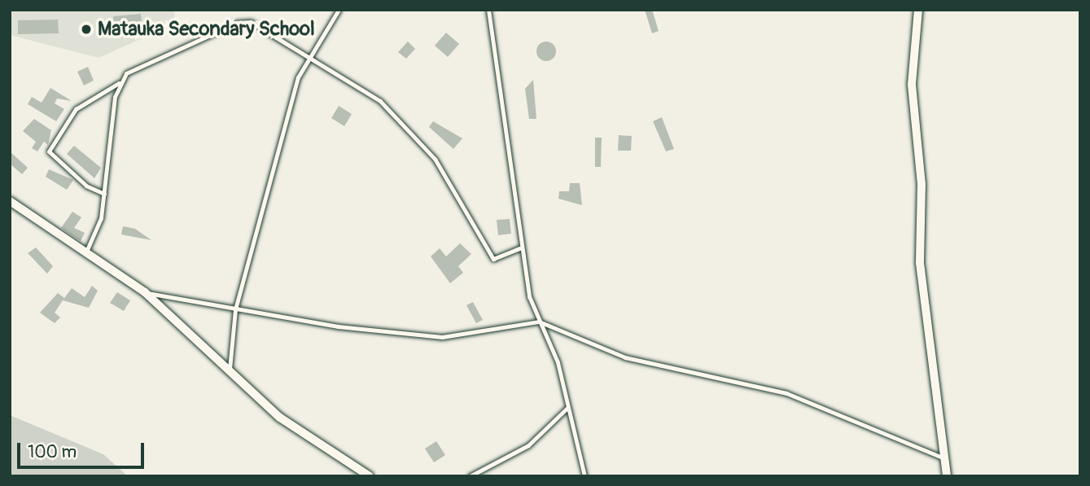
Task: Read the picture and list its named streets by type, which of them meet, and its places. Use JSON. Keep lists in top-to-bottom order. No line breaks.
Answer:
{"places":["Matauka Secondary School"],"scale_bar":"100 m"}
